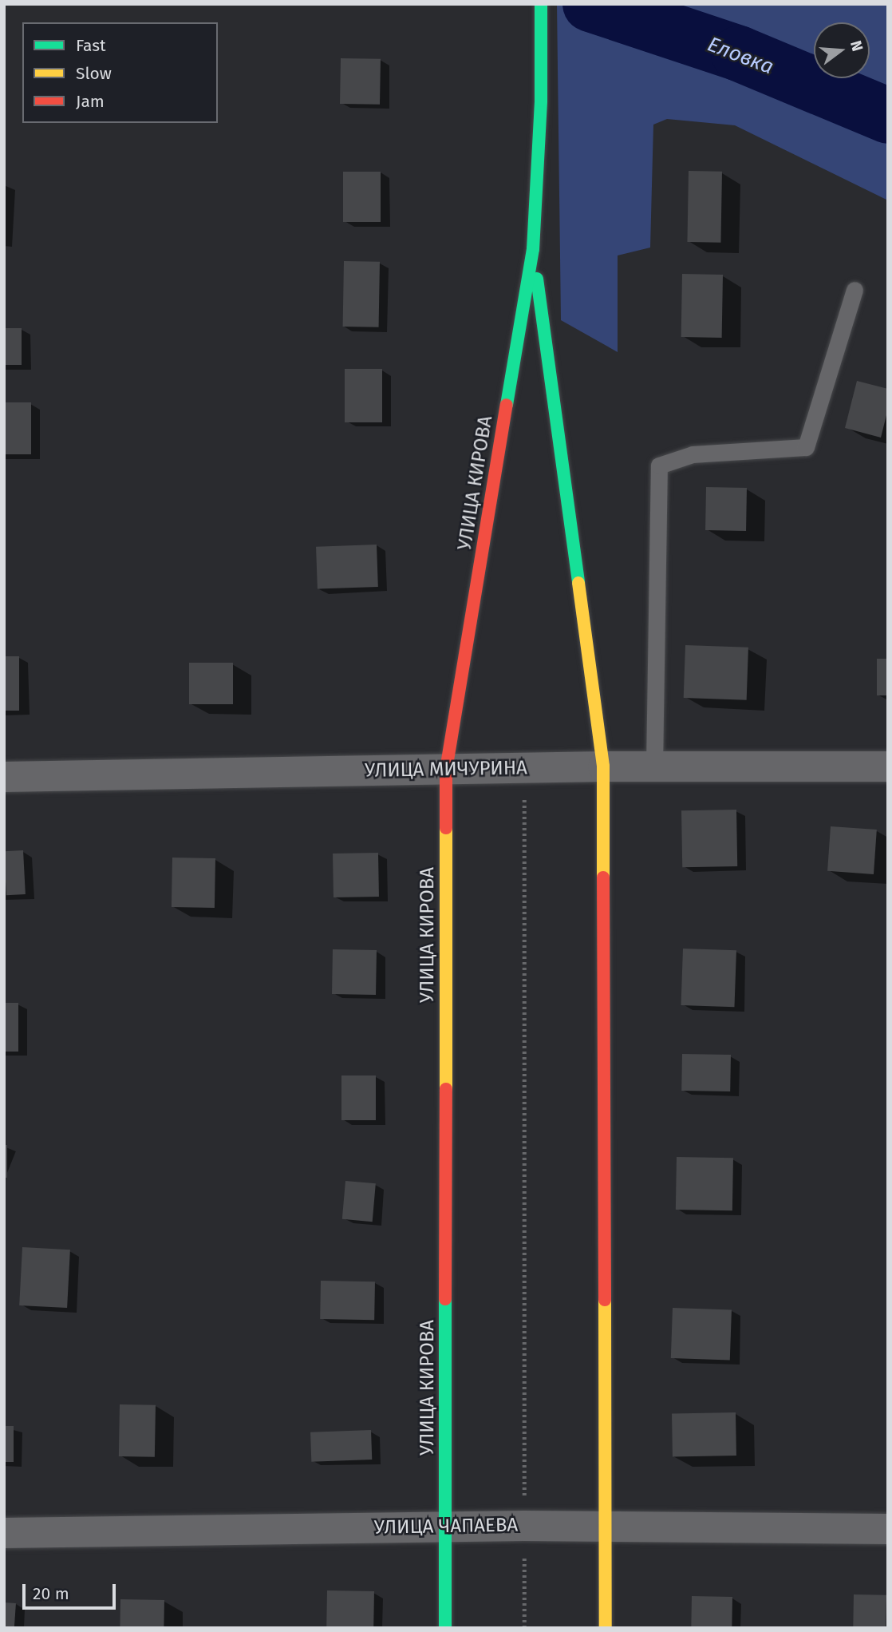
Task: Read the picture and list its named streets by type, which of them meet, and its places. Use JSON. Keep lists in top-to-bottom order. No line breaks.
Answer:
{"streets":{"main road":["УЛИЦА КИРОВА"],"street":["УЛИЦА МИЧУРИНА","УЛИЦА ЧАПАЕВА"]},"crossings":[["УЛИЦА КИРОВА","УЛИЦА МИЧУРИНА"],["УЛИЦА КИРОВА","УЛИЦА ЧАПАЕВА"]],"water":["Еловка"],"legend":["Fast","Slow","Jam"],"scale_bar":"20 m","north":"right"}
